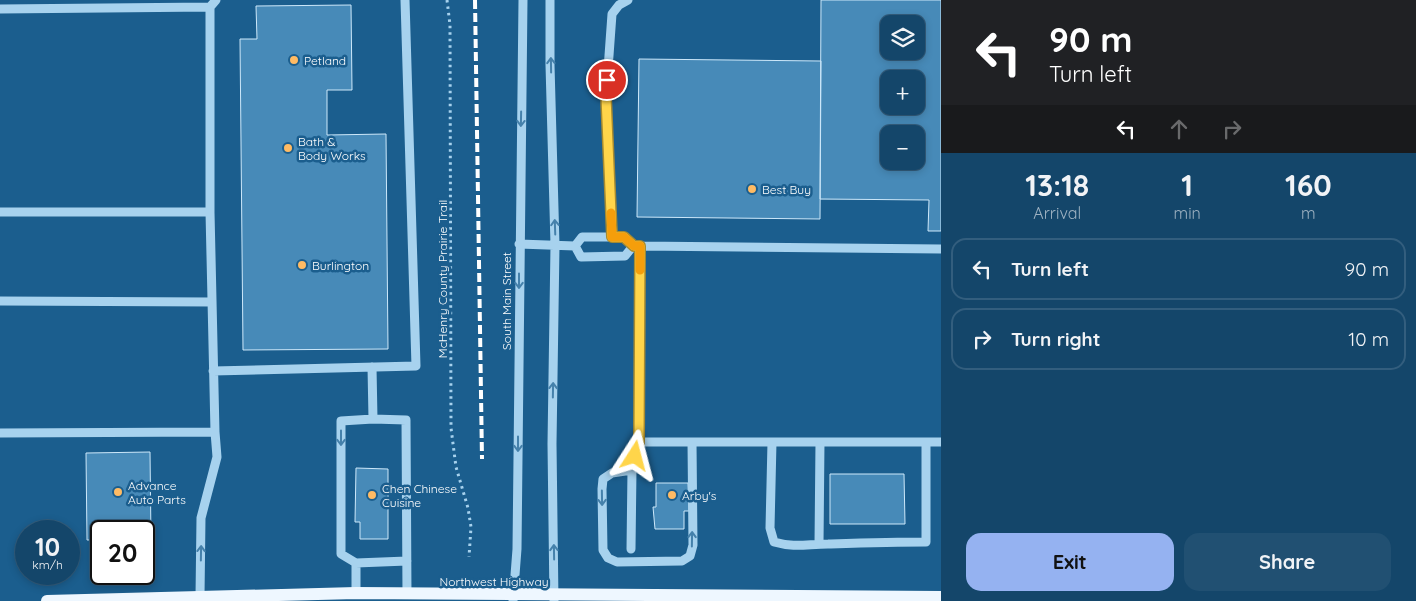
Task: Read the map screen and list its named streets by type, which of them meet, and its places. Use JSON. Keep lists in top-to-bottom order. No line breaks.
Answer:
{"streets":{"main road":["Northwest Highway"],"street":["South Main Street"],"path":["McHenry County Prairie Trail"]},"crossings":[["South Main Street","Northwest Highway"]],"places":["Petland","Bath & Body Works","Best Buy","Burlington","Advance Auto Parts","Chen Chinese Cuisine","Arby's"],"page":{"turn":["90 m","Turn left"],"map_buttons":["+","−"],"eta":["13:18","Arrival","1","min","160","m"],"list":[{"name":"Turn left","value":"90 m"},{"name":"Turn right","value":"10 m"}],"speed":"10 km/h","limit":"20","buttons":["Exit","Share"]}}
